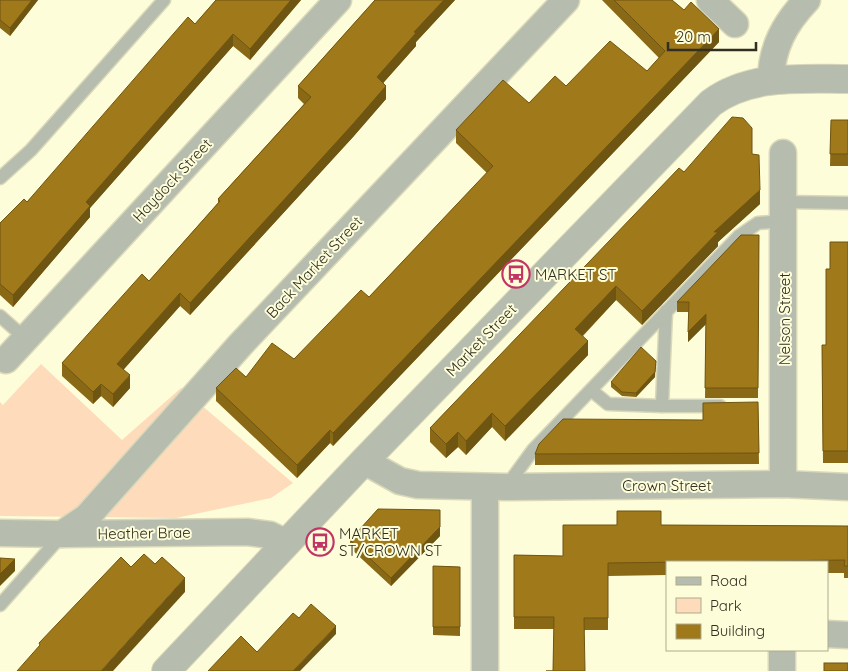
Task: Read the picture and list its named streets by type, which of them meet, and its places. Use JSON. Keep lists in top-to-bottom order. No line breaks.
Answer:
{"streets":{"street":["Haydock Street","Back Market Street","Nelson Street","Market Street","Crown Street","Heather Brae"]},"crossings":[["Back Market Street","Heather Brae"],["Nelson Street","Crown Street"],["Market Street","Crown Street"],["Market Street","Heather Brae"]],"places":{"bus stop":["MARKET ST","MARKET ST/CROWN ST"]},"legend":["Road","Park","Building"],"scale_bar":"20 m"}
